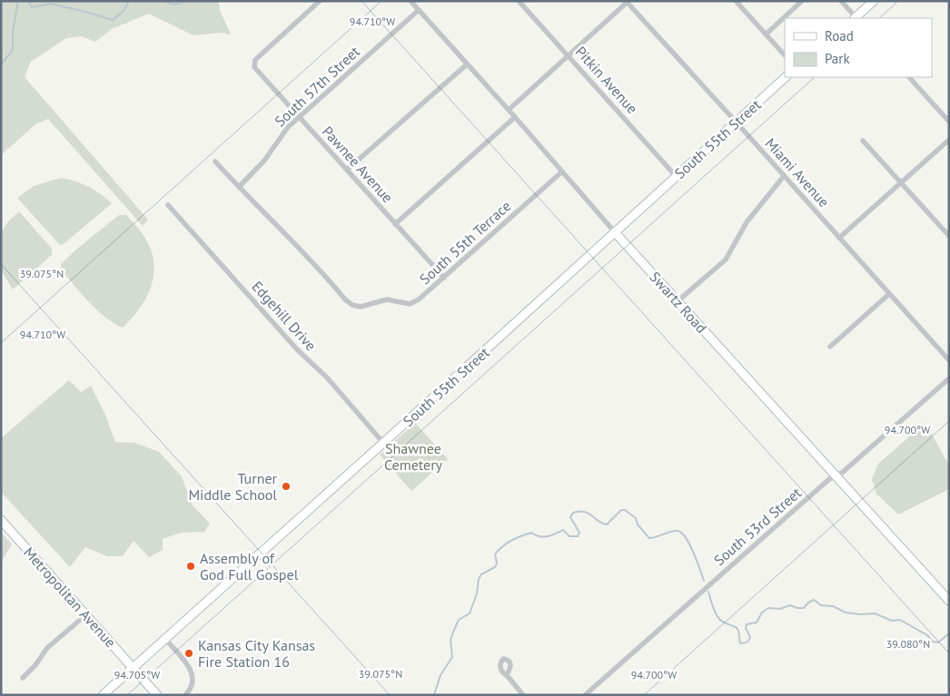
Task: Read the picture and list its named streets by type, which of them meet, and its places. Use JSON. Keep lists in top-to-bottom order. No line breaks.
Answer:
{"streets":{"main road":["South 55th Street","Swartz Road","Metropolitan Avenue"],"street":["Pitkin Avenue","South 57th Street","Pawnee Avenue","Miami Avenue","South 55th Terrace","Edgehill Drive","South 53rd Street"]},"crossings":[["Pitkin Avenue","South 55th Street"],["South 57th Street","Pawnee Avenue"],["South 57th Street","South 55th Terrace"],["South 57th Street","Swartz Road"],["South 55th Street","Miami Avenue"],["South 55th Street","Swartz Road"],["South 55th Street","Edgehill Drive"],["South 55th Street","Metropolitan Avenue"],["Pawnee Avenue","South 55th Terrace"],["South 55th Terrace","Swartz Road"],["Swartz Road","South 53rd Street"]],"parks":["Shawnee Cemetery"],"places":["Turner Middle School","Assembly of God Full Gospel","Kansas City Kansas Fire Station 16"],"legend":["Road","Park"],"coordinates":["94.710°W","39.075°N","94.700°W","39.080°N","94.705°W"]}
